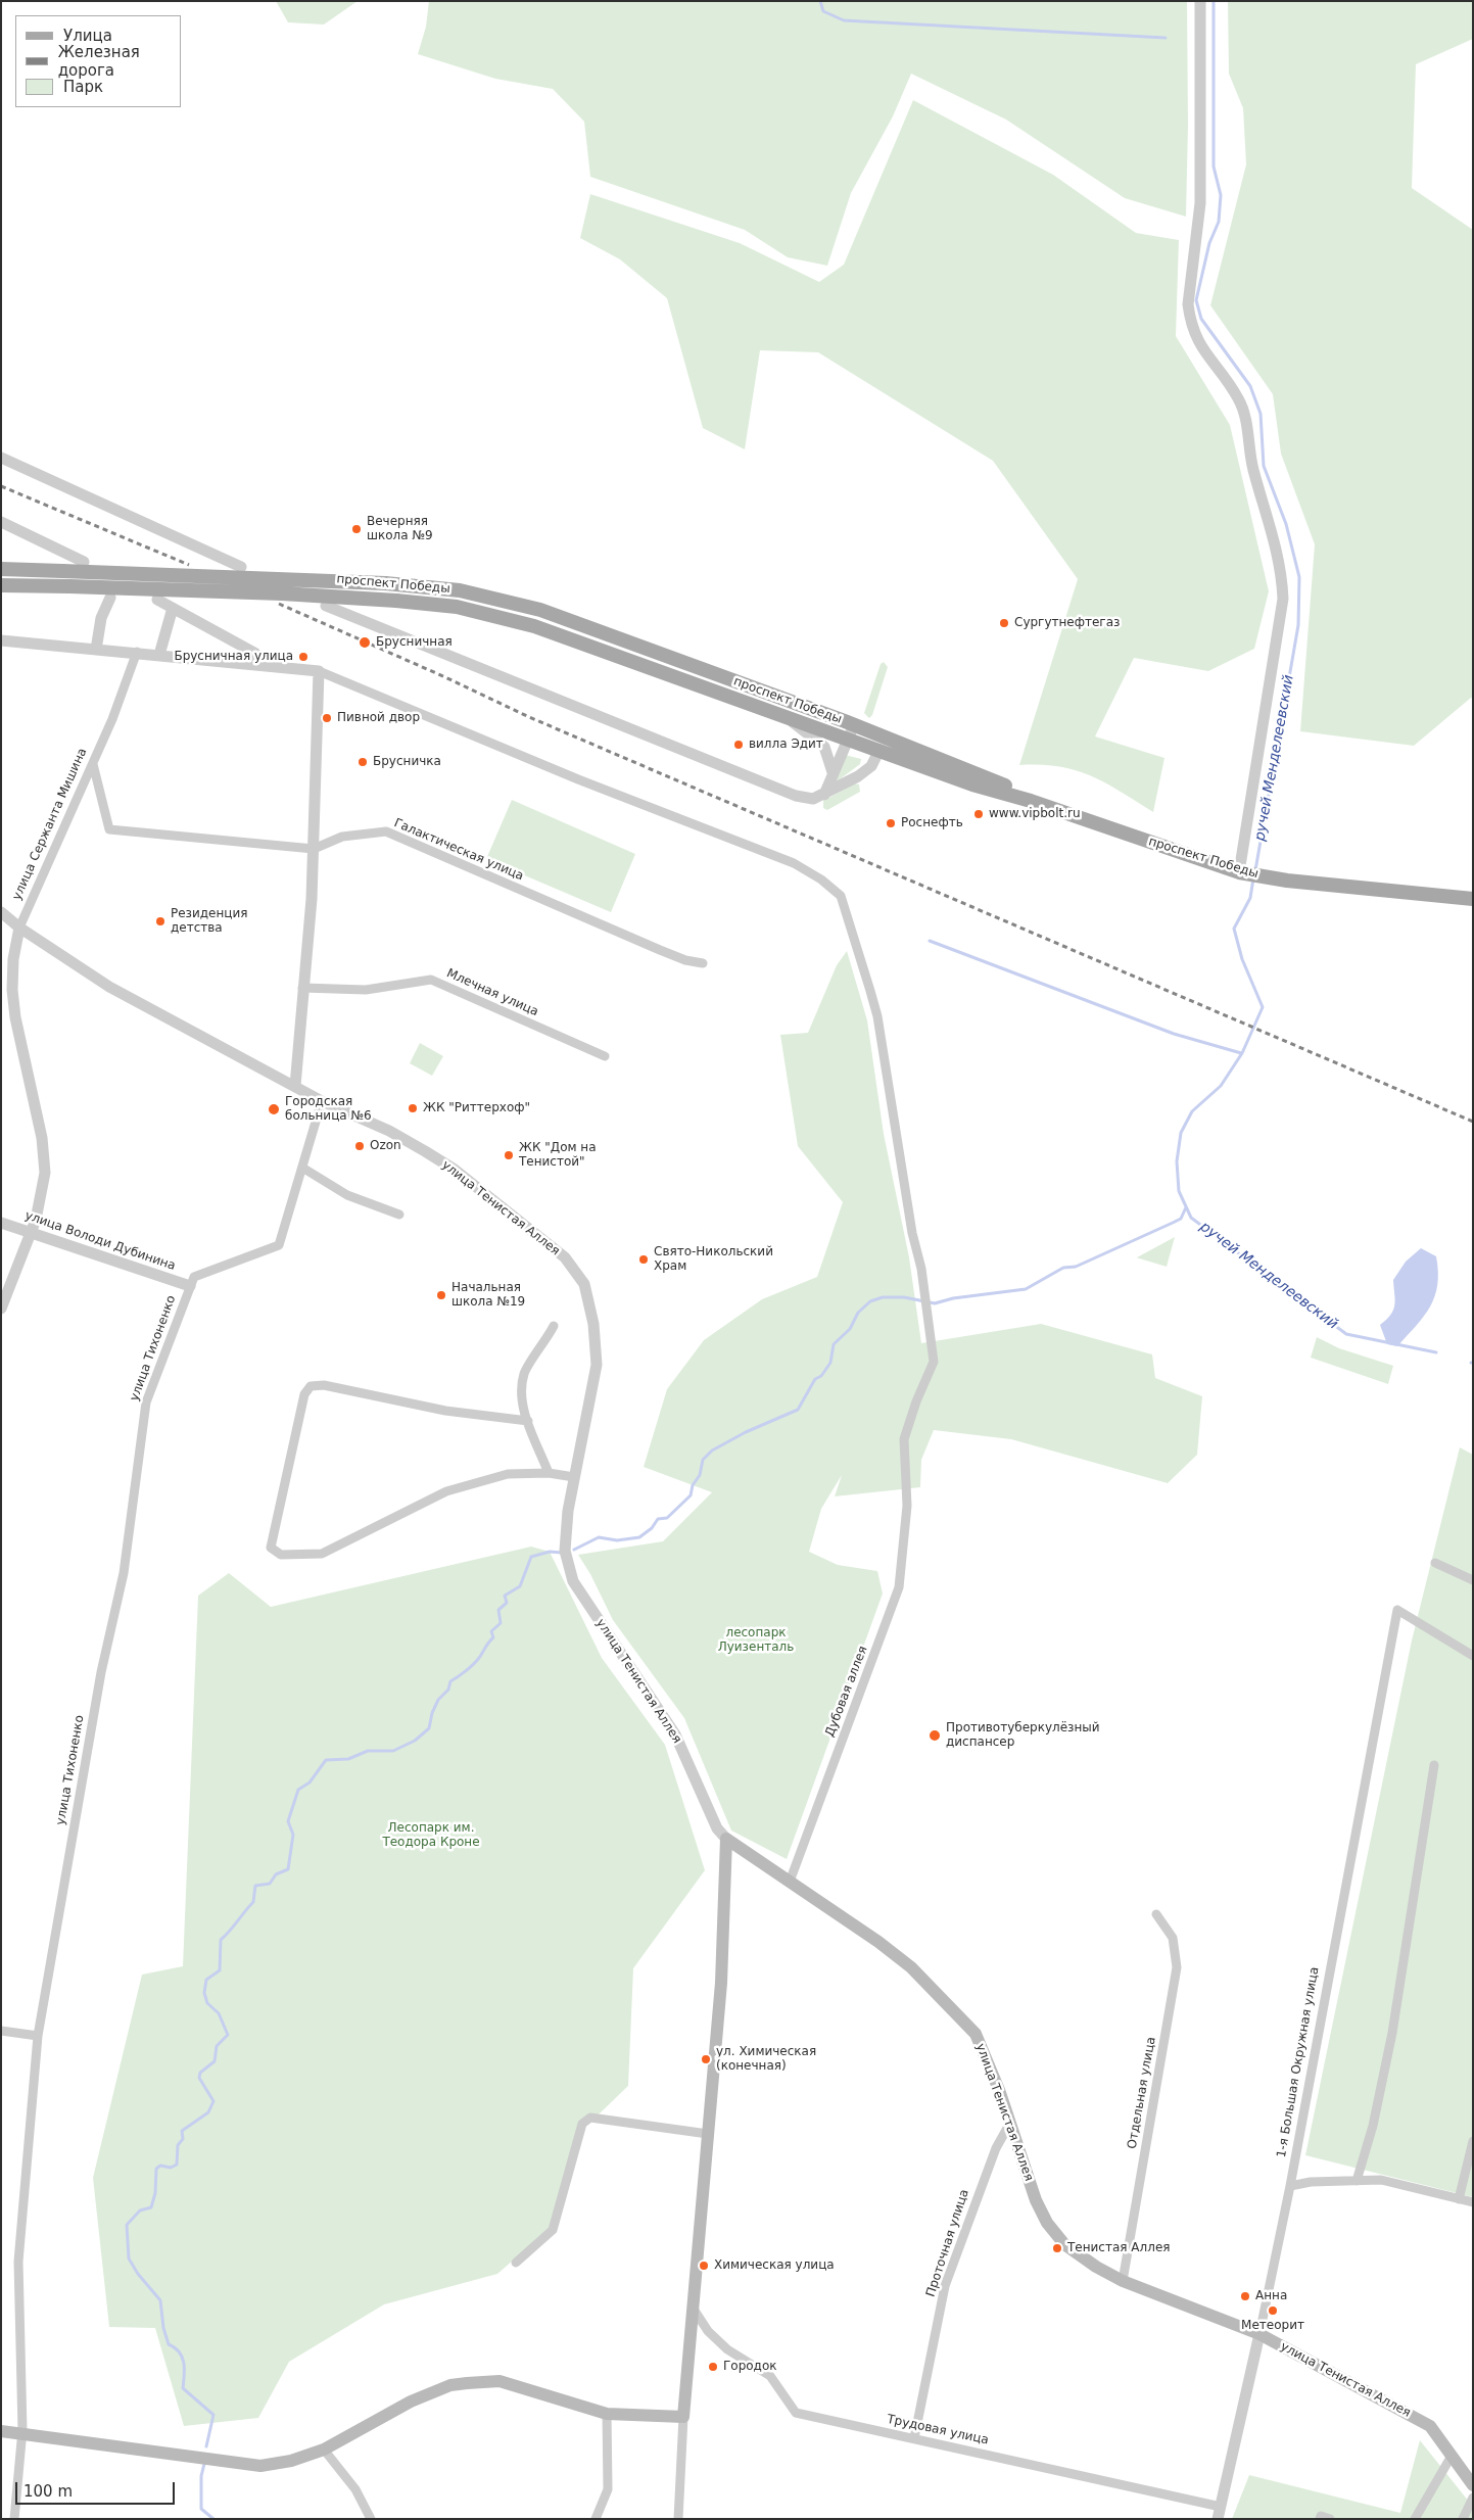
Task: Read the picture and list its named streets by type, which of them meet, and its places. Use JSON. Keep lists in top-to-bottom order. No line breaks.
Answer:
{"streets":{"main road":["проспект Победы","улица Тенистая Аллея"],"street":["улица Сержанта Мишина","Галактическая улица","Млечная улица","улица Володи Дубинина","улица Тихоненко","Дубовая аллея","1-я Большая Окружная улица","Отдельная улица","Проточная улица","Трудовая улица"]},"crossings":[["улица Сержанта Мишина","Галактическая улица"],["улица Сержанта Мишина","улица Тенистая Аллея"],["улица Сержанта Мишина","улица Володи Дубинина"],["улица Тенистая Аллея","улица Тихоненко"],["улица Тенистая Аллея","Дубовая аллея"],["улица Тенистая Аллея","1-я Большая Окружная улица"],["улица Тенистая Аллея","Отдельная улица"],["улица Тенистая Аллея","Проточная улица"],["улица Володи Дубинина","улица Тихоненко"],["1-я Большая Окружная улица","Трудовая улица"],["Проточная улица","Трудовая улица"]],"water":["ручей Менделеевский"],"parks":["лесопарк Луизенталь","Лесопарк им. Теодора Кроне"],"places":["Вечерняя школа №9","Сургутнефтегаз","Брусничная","Брусничная улица","Пивной двор","вилла Эдит","Брусничка","www.vipbolt.ru","Роснефть","Резиденция детства","ЖК \"Риттерхоф\"","Городская больница №6","Ozon","ЖК \"Дом на Тенистой\"","Свято-Никольский Храм","Начальная школа №19","Противотуберкулёзный диспансер","ул. Химическая (конечная)","Тенистая Аллея","Химическая улица","Анна","Метеорит","Городок"],"legend":["Улица","Железная дорога","Парк"],"scale_bar":"100 m"}
